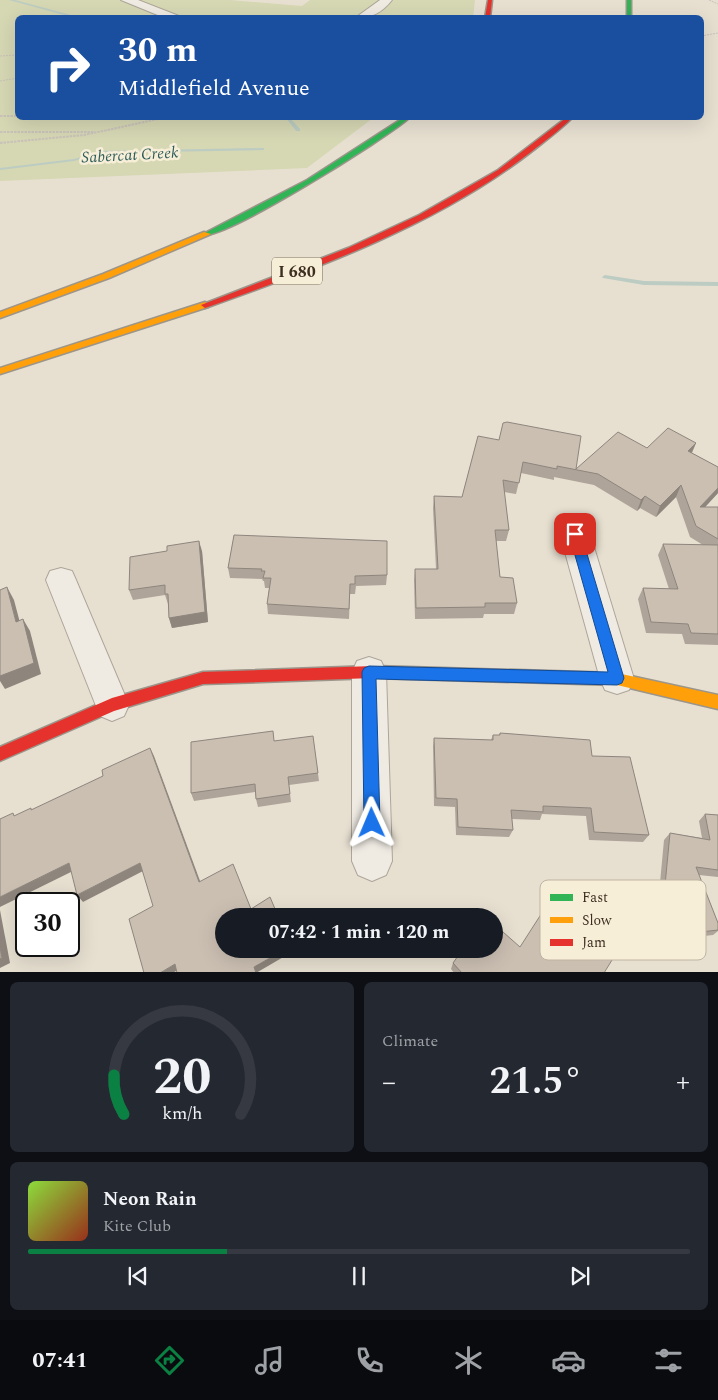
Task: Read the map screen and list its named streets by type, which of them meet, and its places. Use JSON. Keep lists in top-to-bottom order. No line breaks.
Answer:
{"streets":{"main road":["I 680"]},"water":["Sabercat Creek"],"legend":["Fast","Slow","Jam"],"page":{"turn":["30 m","Middlefield Avenue"],"limit":"30","trip":"07:42 · 1 min · 120 m","tile":"Climate","heat":["−","21.5°","+"],"song":["Neon Rain","Kite Club"],"tabs":"07:41","gauge":["20","km/h"]}}
